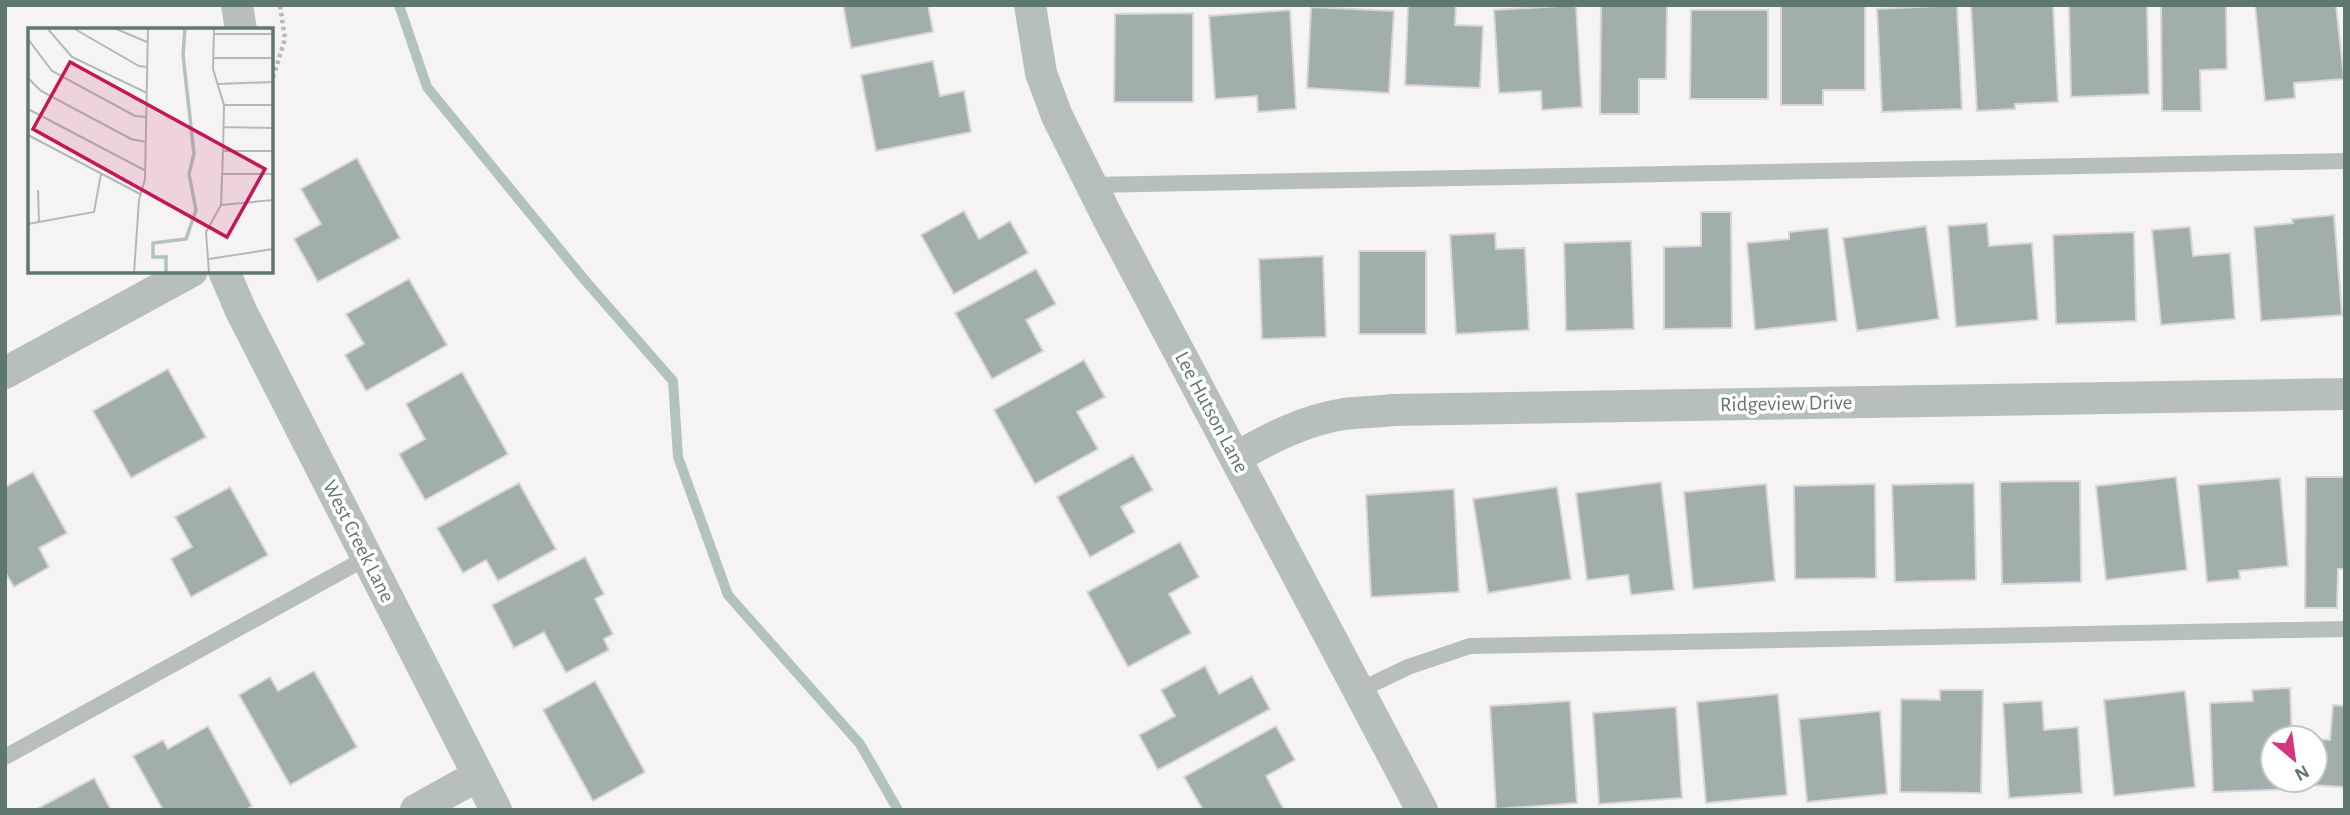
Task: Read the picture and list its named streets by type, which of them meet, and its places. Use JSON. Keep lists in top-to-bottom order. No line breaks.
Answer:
{"streets":{"street":["Ridgeview Drive","Lee Hutson Lane","West Creek Lane"]},"crossings":[["Ridgeview Drive","Lee Hutson Lane"]],"north":"bottom right"}
